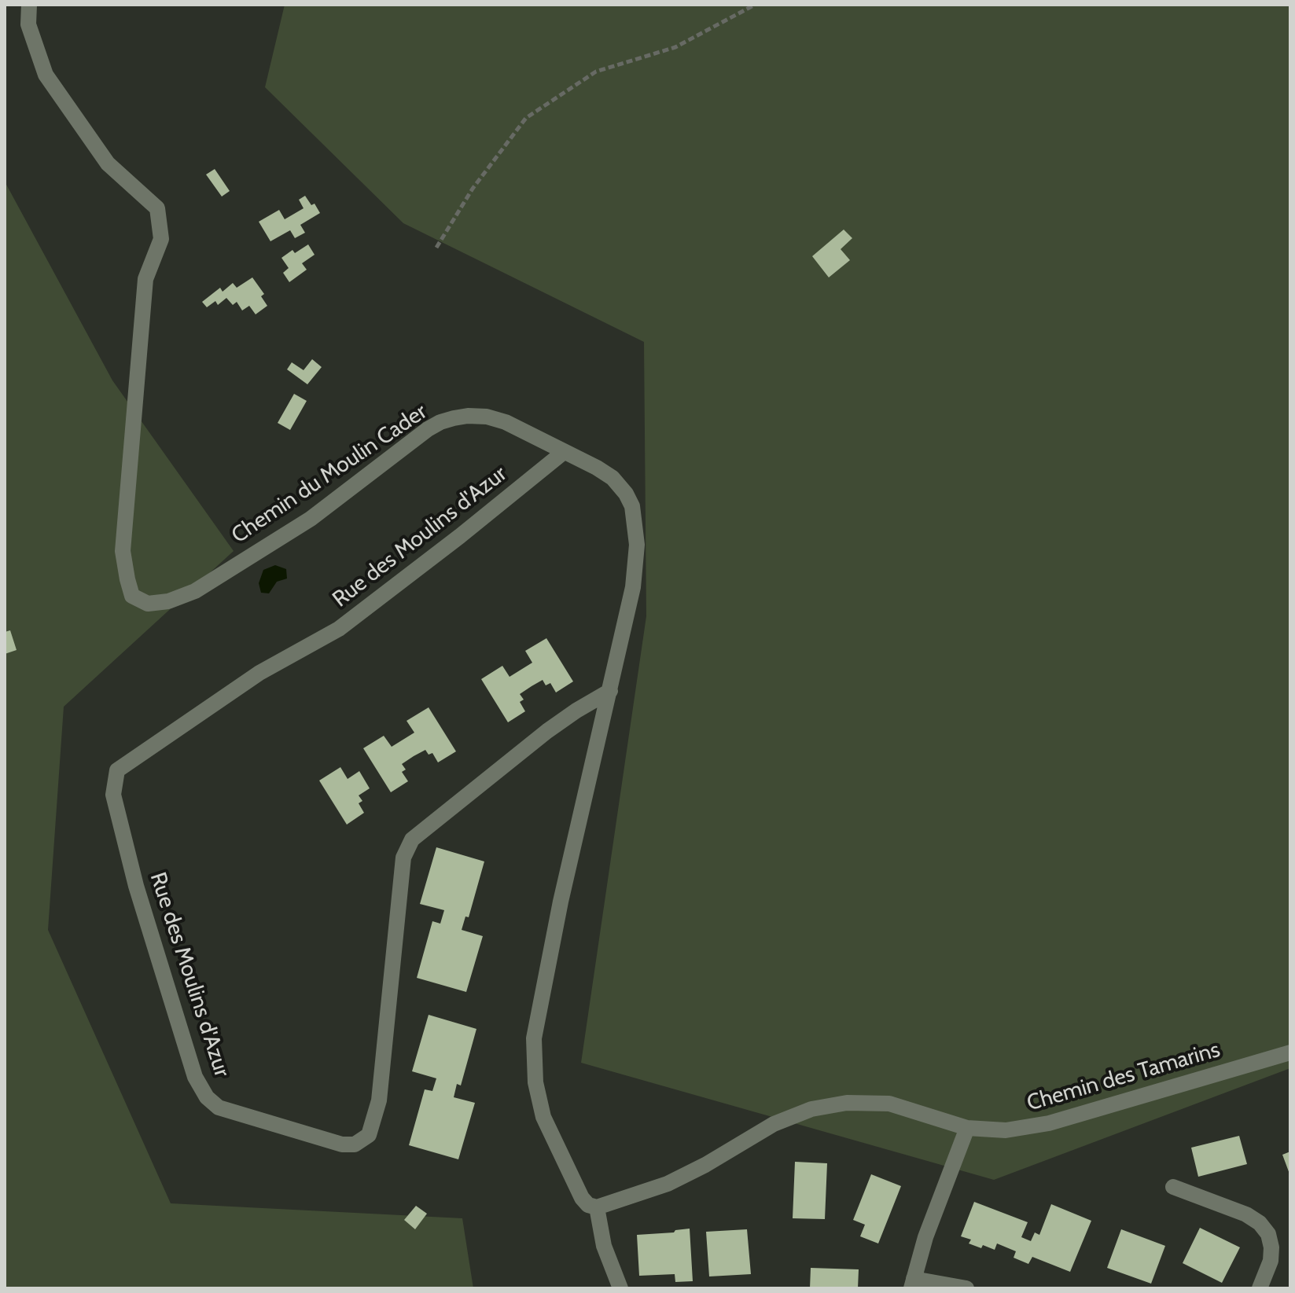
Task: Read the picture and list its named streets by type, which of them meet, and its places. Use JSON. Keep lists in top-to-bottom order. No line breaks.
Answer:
{"streets":{"street":["Chemin du Moulin Cader","Rue des Moulins d'Azur","Chemin des Tamarins"]},"crossings":[["Chemin du Moulin Cader","Rue des Moulins d'Azur"],["Chemin du Moulin Cader","Chemin des Tamarins"]]}
